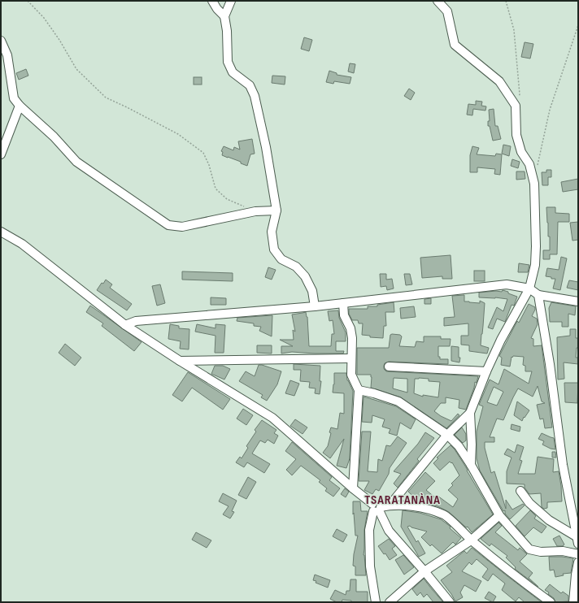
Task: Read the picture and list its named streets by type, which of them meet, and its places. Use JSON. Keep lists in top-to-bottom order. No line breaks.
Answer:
{"districts":["TSARATANÀNA"]}
